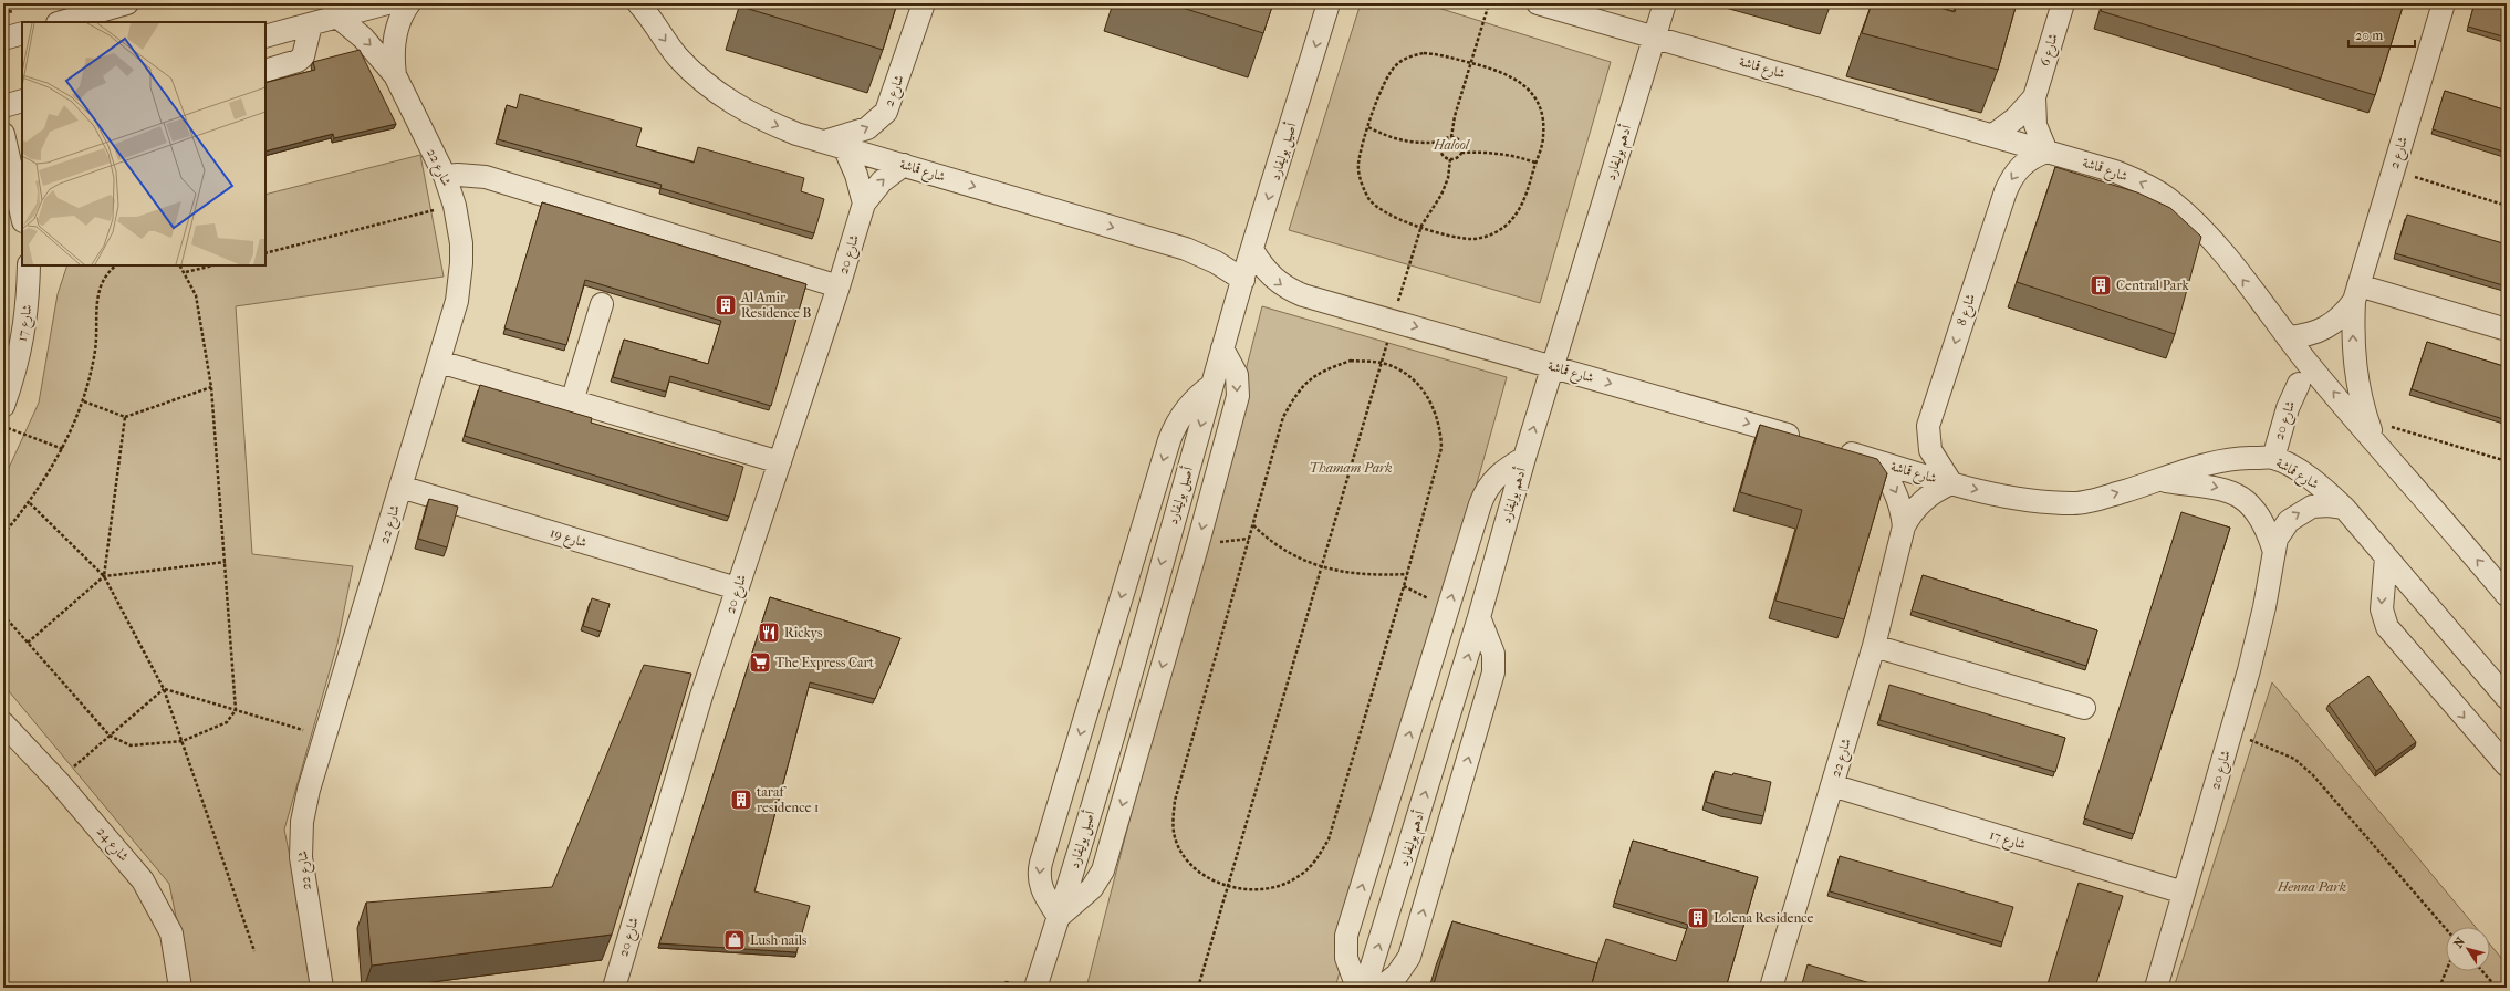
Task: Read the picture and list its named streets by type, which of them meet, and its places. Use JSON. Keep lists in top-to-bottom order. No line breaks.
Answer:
{"streets":{"street":["شارع 6","شارع قماشة","شارع 2","أصيل بوليفارد","أدهم بوليفارد","شارع 22","شارع 20","شارع 8","شارع 17","شارع 19","شارع 24"]},"crossings":[["شارع 6","شارع قماشة"],["شارع 6","شارع 8"],["شارع قماشة","شارع 2"],["شارع قماشة","أصيل بوليفارد"],["شارع قماشة","أدهم بوليفارد"],["شارع قماشة","شارع 22"],["شارع قماشة","شارع 20"],["شارع قماشة","شارع 8"],["شارع 22","شارع 8"],["شارع 22","شارع 17"],["شارع 22","شارع 19"],["شارع 20","شارع 17"],["شارع 20","شارع 19"]],"one_way":["شارع 2","شارع 8"],"parks":["Halool","Thamam Park","Henna Park"],"places":{"building":["Central Park","Al Amir Residence B","taraf residence 1","Lolena Residence"],"restaurant":["Rickys"],"supermarket":["The Express Cart"],"shop":["Lush nails"]},"scale_bar":"20 m","north":"top left"}
